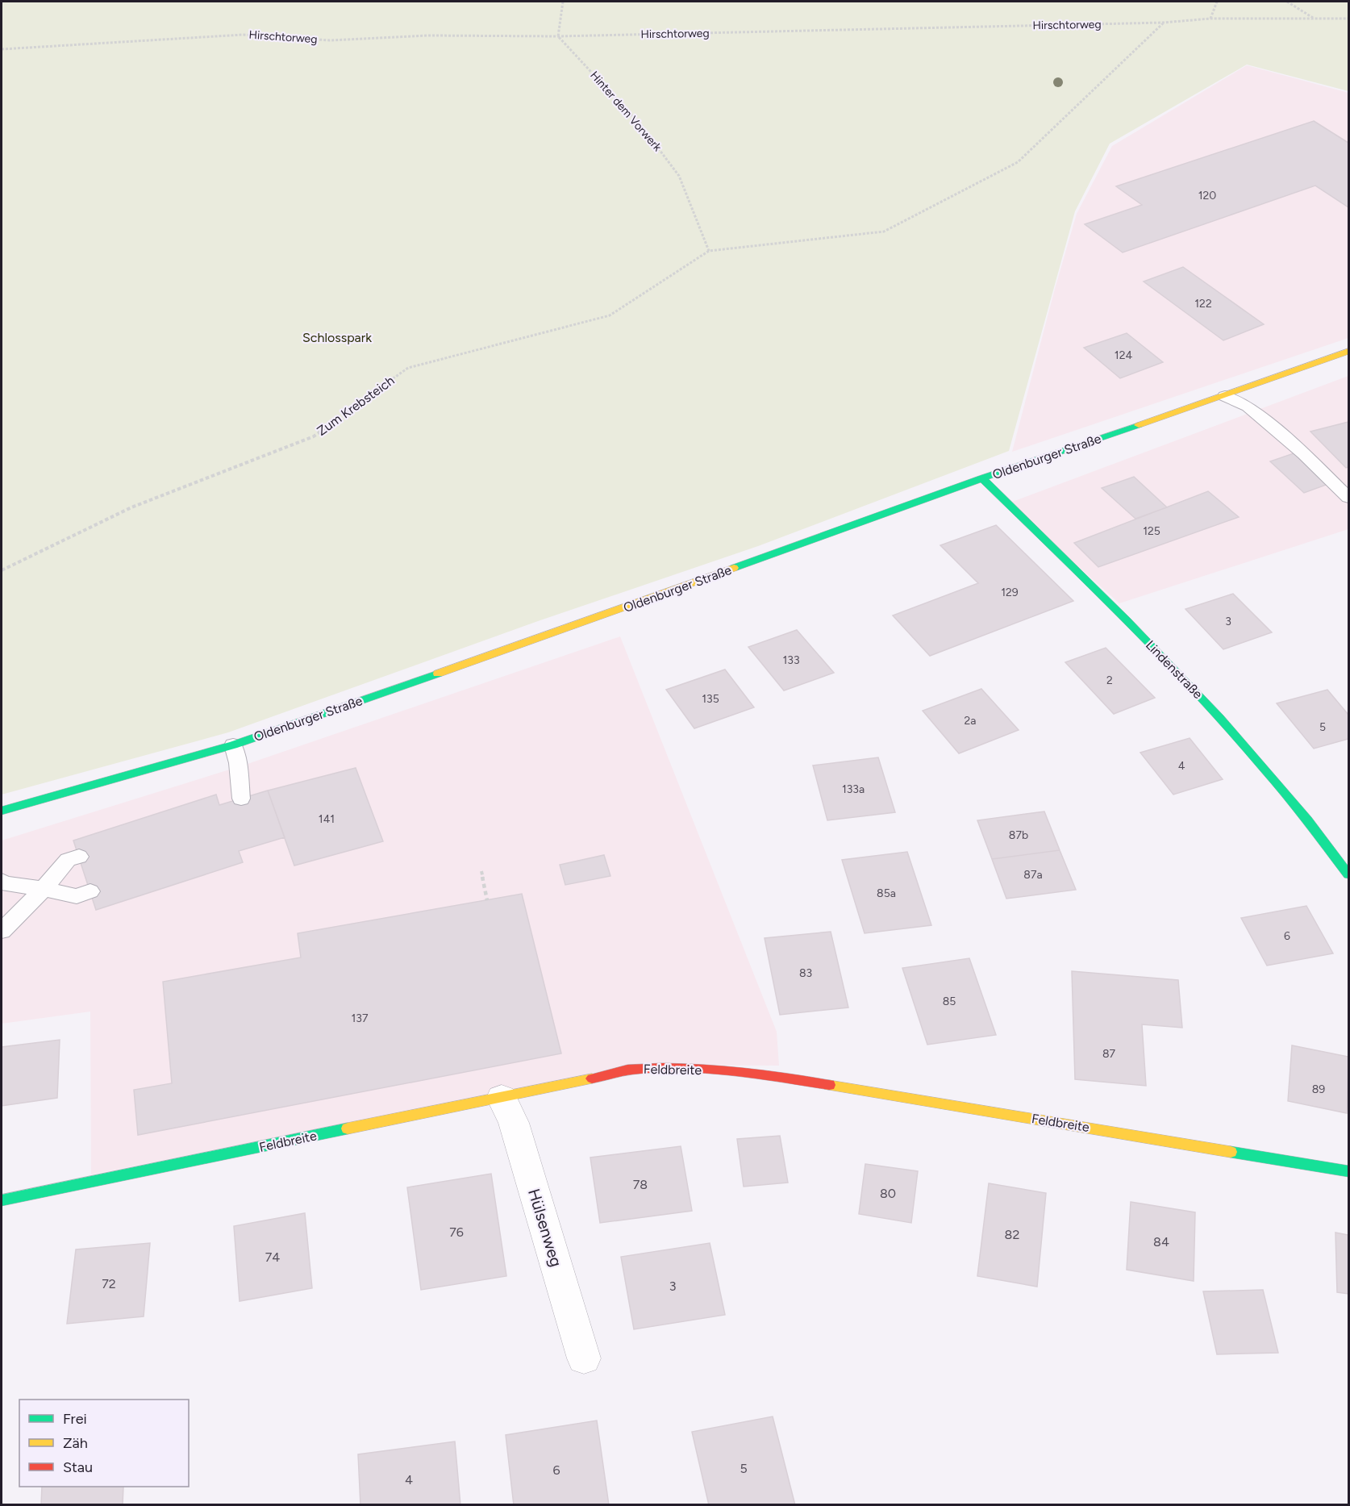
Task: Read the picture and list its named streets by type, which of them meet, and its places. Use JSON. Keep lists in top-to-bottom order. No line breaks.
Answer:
{"streets":{"street":["Oldenburger Straße","Lindenstraße","Feldbreite","Hülsenweg"],"path":["Hirschtorweg","Hinter dem Vorwerk","Zum Krebsteich"]},"crossings":[["Hirschtorweg","Hinter dem Vorwerk"],["Hinter dem Vorwerk","Zum Krebsteich"],["Oldenburger Straße","Lindenstraße"],["Feldbreite","Hülsenweg"]],"parks":["Schlosspark"],"house_numbers":["120","122","124","125","129","3","133","2","135","2a","5","4","133a","141","87b","87a","85a","6","83","85","137","87","89","78","80","76","82","84","74","72","3","5","6","4"],"legend":["Frei","Zäh","Stau"]}
